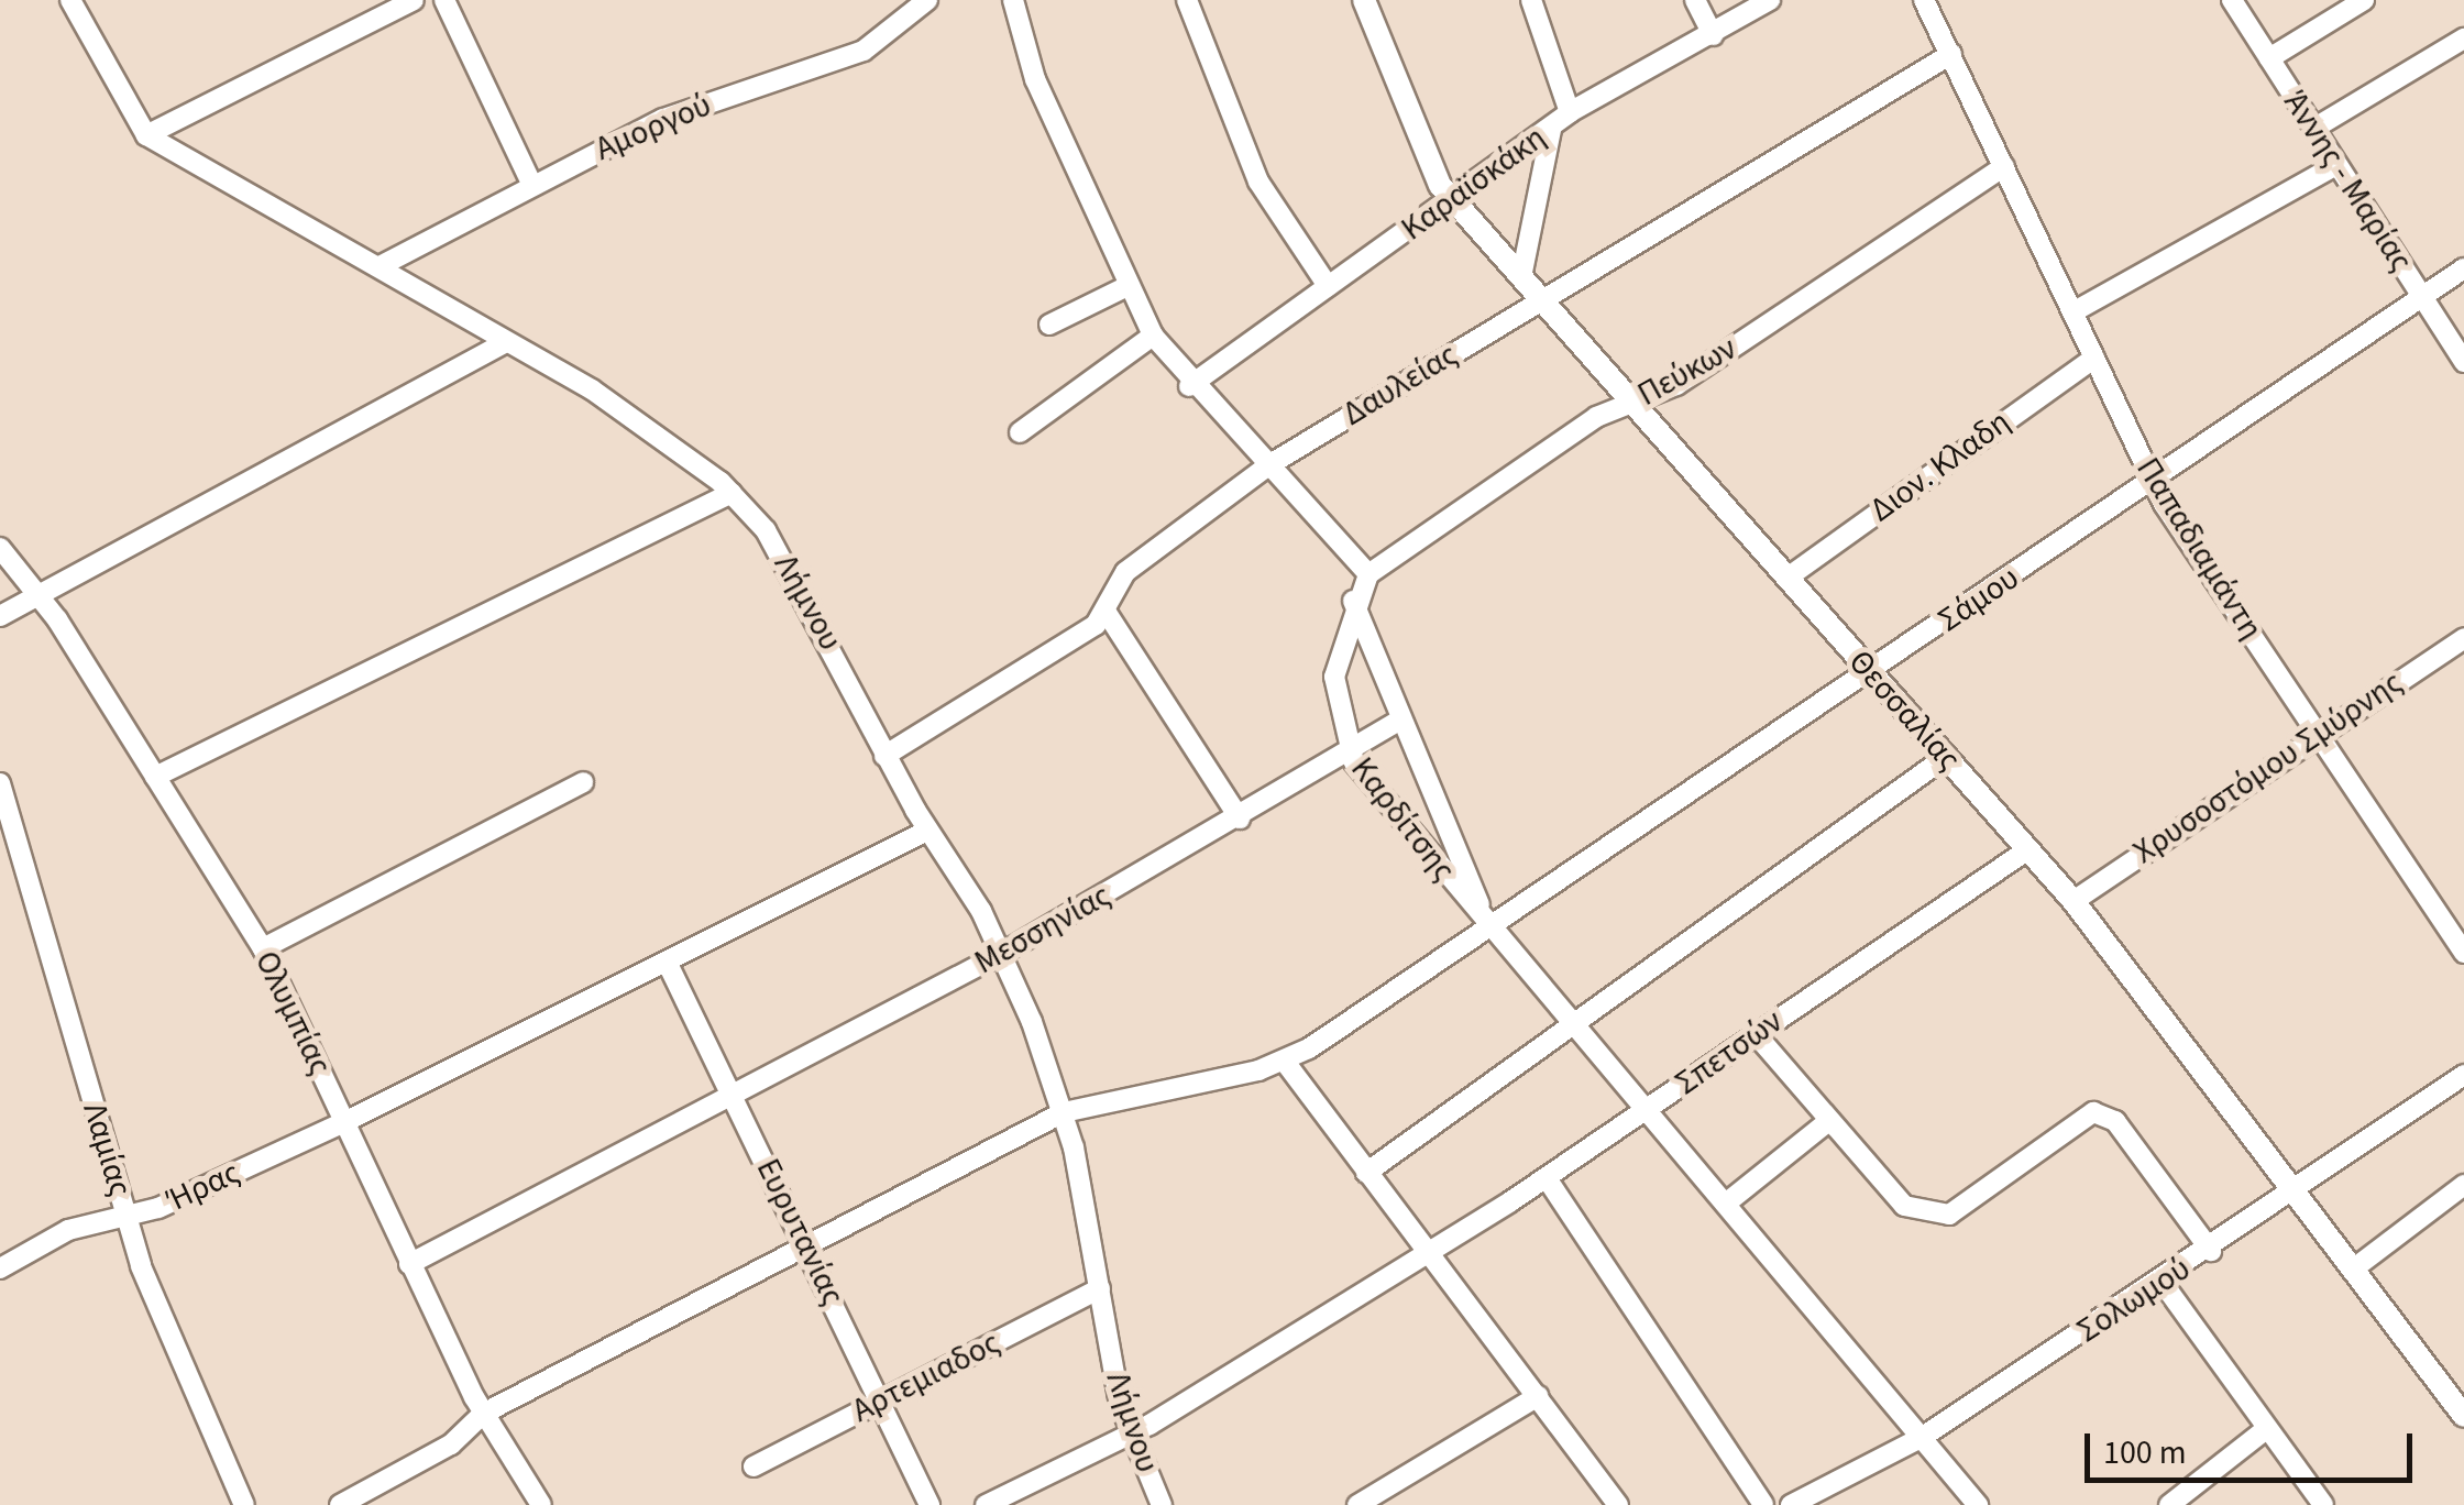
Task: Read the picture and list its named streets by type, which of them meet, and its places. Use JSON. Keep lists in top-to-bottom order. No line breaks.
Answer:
{"streets":{"street":["Αμοργού","Άννης - Μαρίας","Καραϊσκάκη","Πεύκων","Δαυλείας","Διον. Κλαδη","Παπαδιαμάντη","Σάμου","Λήμνου","Θεσσαλίας","Χρυσοστόμου Σμύρνης","Καρδίτσης","Μεσσηνίας","Ολυμπίας","Σπετσών","Λαμίας","Ήρας","Ευρυτανίας","Σολωμού","Αρτεμιαδος"]},"crossings":[["Αμοργού","Λήμνου"],["Άννης - Μαρίας","Σάμου"],["Καραϊσκάκη","Θεσσαλίας"],["Πεύκων","Παπαδιαμάντη"],["Πεύκων","Θεσσαλίας"],["Πεύκων","Καρδίτσης"],["Δαυλείας","Παπαδιαμάντη"],["Δαυλείας","Λήμνου"],["Δαυλείας","Θεσσαλίας"],["Διον. Κλαδη","Παπαδιαμάντη"],["Διον. Κλαδη","Θεσσαλίας"],["Παπαδιαμάντη","Σάμου"],["Παπαδιαμάντη","Χρυσοστόμου Σμύρνης"],["Σάμου","Θεσσαλίας"],["Σάμου","Καρδίτσης"],["Λήμνου","Μεσσηνίας"],["Λήμνου","Σπετσών"],["Λήμνου","Ήρας"],["Λήμνου","Αρτεμιαδος"],["Θεσσαλίας","Χρυσοστόμου Σμύρνης"],["Θεσσαλίας","Σπετσών"],["Θεσσαλίας","Σολωμού"],["Καρδίτσης","Μεσσηνίας"],["Καρδίτσης","Σπετσών"],["Καρδίτσης","Σολωμού"],["Μεσσηνίας","Ολυμπίας"],["Μεσσηνίας","Ευρυτανίας"],["Ολυμπίας","Ήρας"],["Λαμίας","Ήρας"],["Ήρας","Ευρυτανίας"],["Ευρυτανίας","Αρτεμιαδος"]],"scale_bar":"100 m"}
